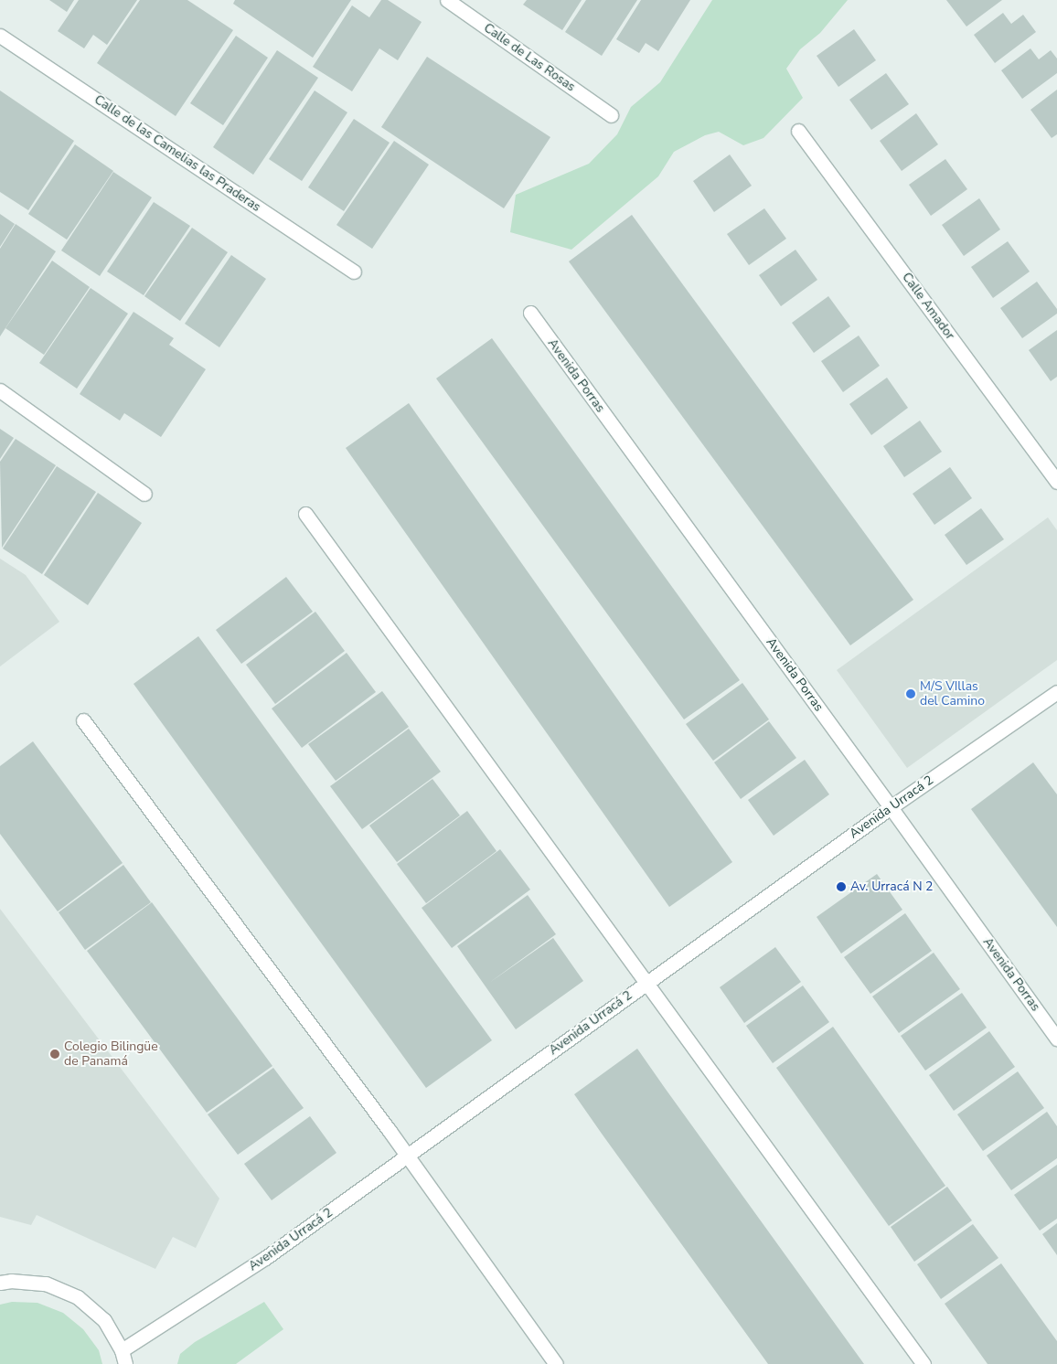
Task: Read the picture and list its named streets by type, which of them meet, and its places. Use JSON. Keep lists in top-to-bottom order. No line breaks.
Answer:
{"streets":{"street":["Calle de Las Rosas","Calle de las Camelias las Praderas","Calle Amador","Avenida Porras","Avenida Urracá 2"]},"crossings":[["Avenida Porras","Avenida Urracá 2"]],"places":["M/S VIllas del Camino","Av. Urracá N 2","Colegio Bilingüe de Panamá"]}
